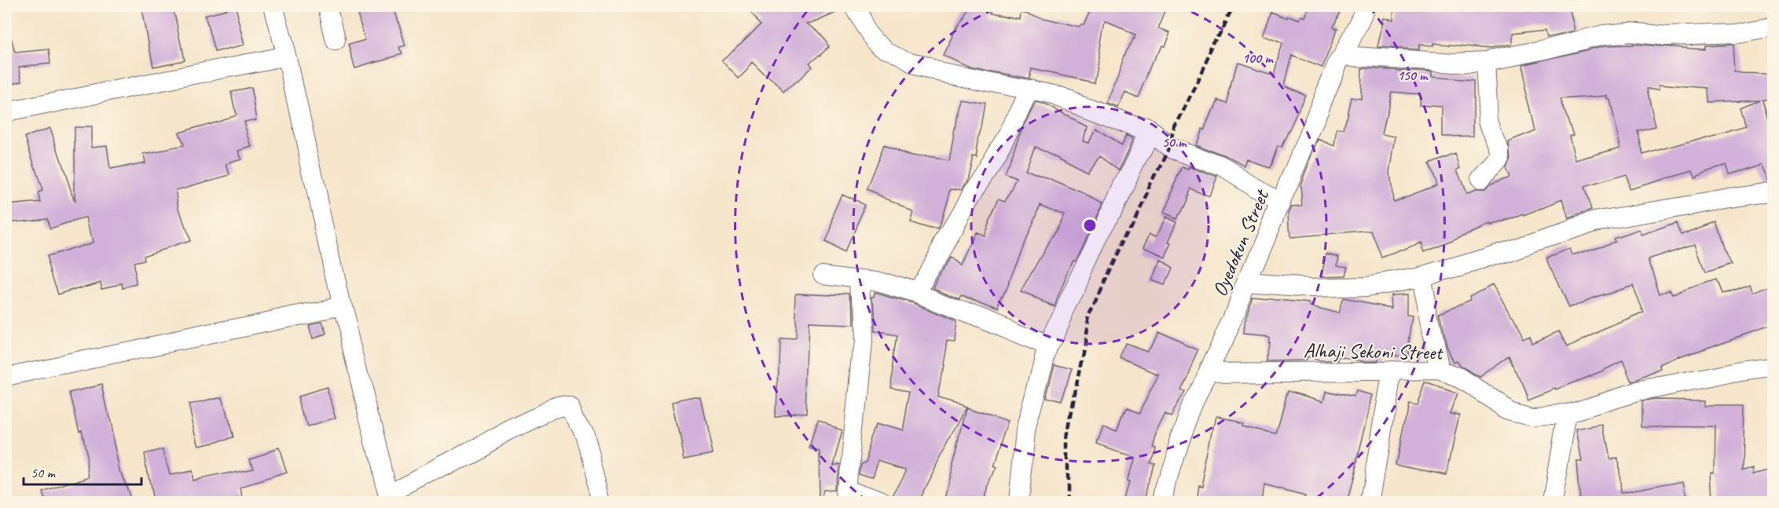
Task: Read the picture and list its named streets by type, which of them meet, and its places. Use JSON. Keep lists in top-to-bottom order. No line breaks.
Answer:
{"streets":{"street":["Oyedokun Street","Alhaji Sekoni Street"]},"crossings":[["Oyedokun Street","Alhaji Sekoni Street"]],"scale_bar":"50 m","rings":["100 m","150 m","50 m"]}
